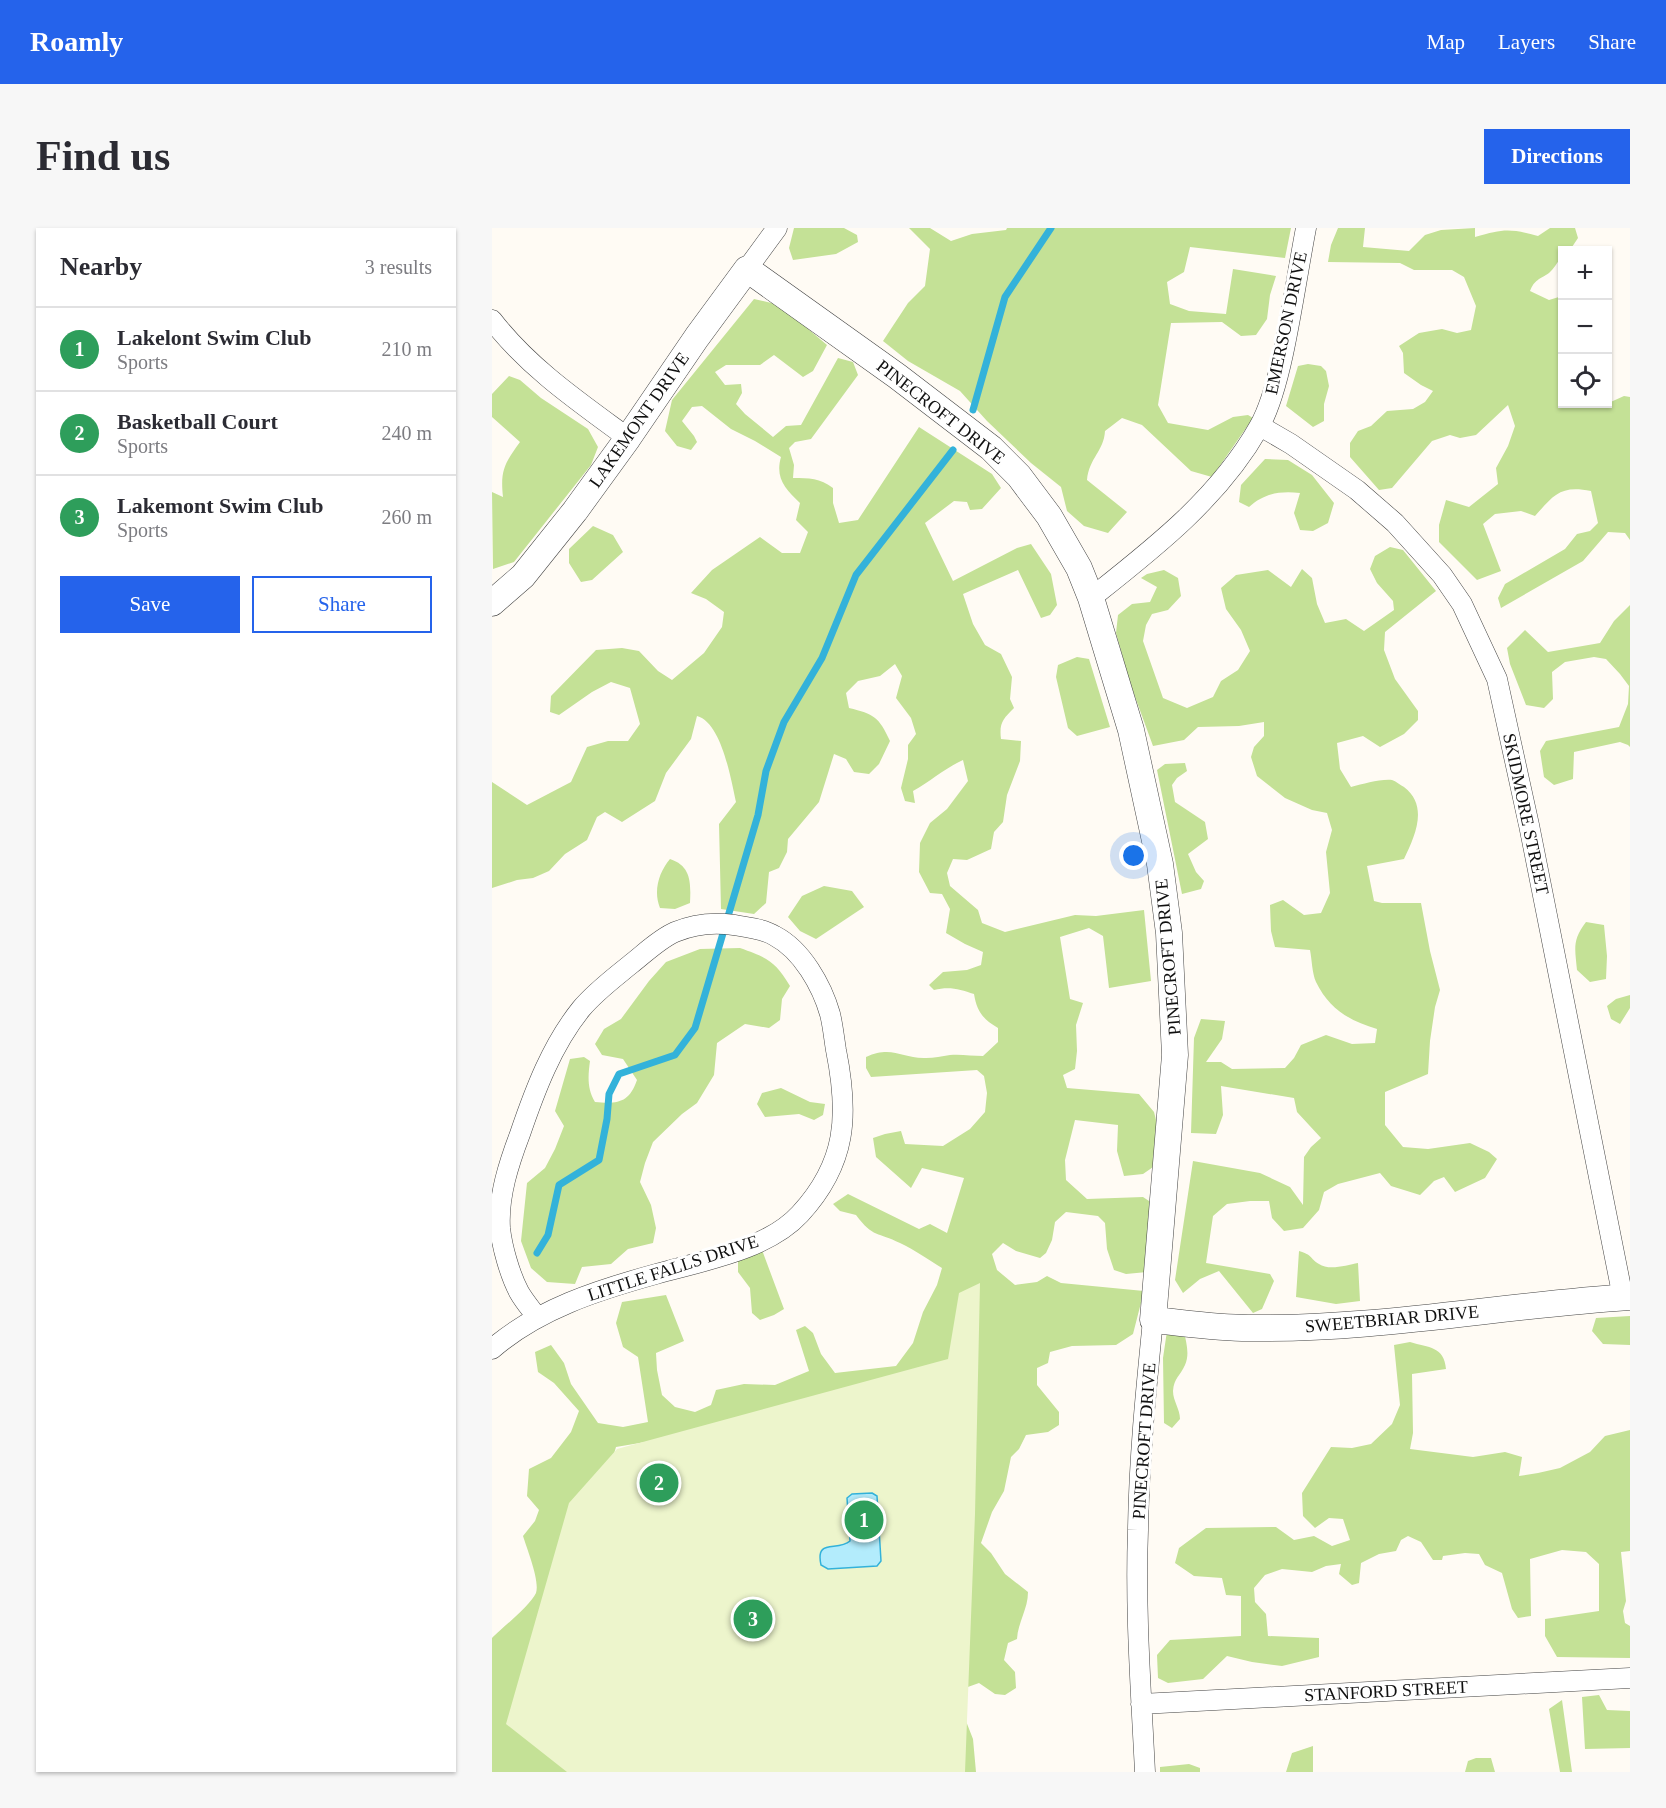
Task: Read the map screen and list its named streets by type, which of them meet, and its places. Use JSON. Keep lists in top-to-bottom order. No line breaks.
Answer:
{"streets":{"street":["EMERSON DRIVE","PINECROFT DRIVE","LAKEMONT DRIVE","SKIDMORE STREET","LITTLE FALLS DRIVE","SWEETBRIAR DRIVE","STANFORD STREET"]},"crossings":[["EMERSON DRIVE","PINECROFT DRIVE"],["EMERSON DRIVE","SKIDMORE STREET"],["PINECROFT DRIVE","LAKEMONT DRIVE"],["PINECROFT DRIVE","SWEETBRIAR DRIVE"],["PINECROFT DRIVE","STANFORD STREET"],["SKIDMORE STREET","SWEETBRIAR DRIVE"]],"page":{"header":"Roamly","nav":["Map","Layers","Share"],"buttons":["Directions",["Save","Share"]],"title":"Find us","heading":["Nearby","3 results"],"map_buttons":["+","−"],"list":[{"mark":"1","name":"Lakelont Swim Club","note":"Sports","value":"210 m"},{"mark":"2","name":"Basketball Court","note":"Sports","value":"240 m"},{"mark":"3","name":"Lakemont Swim Club","note":"Sports","value":"260 m"}],"pins":["2","1","3"]}}
